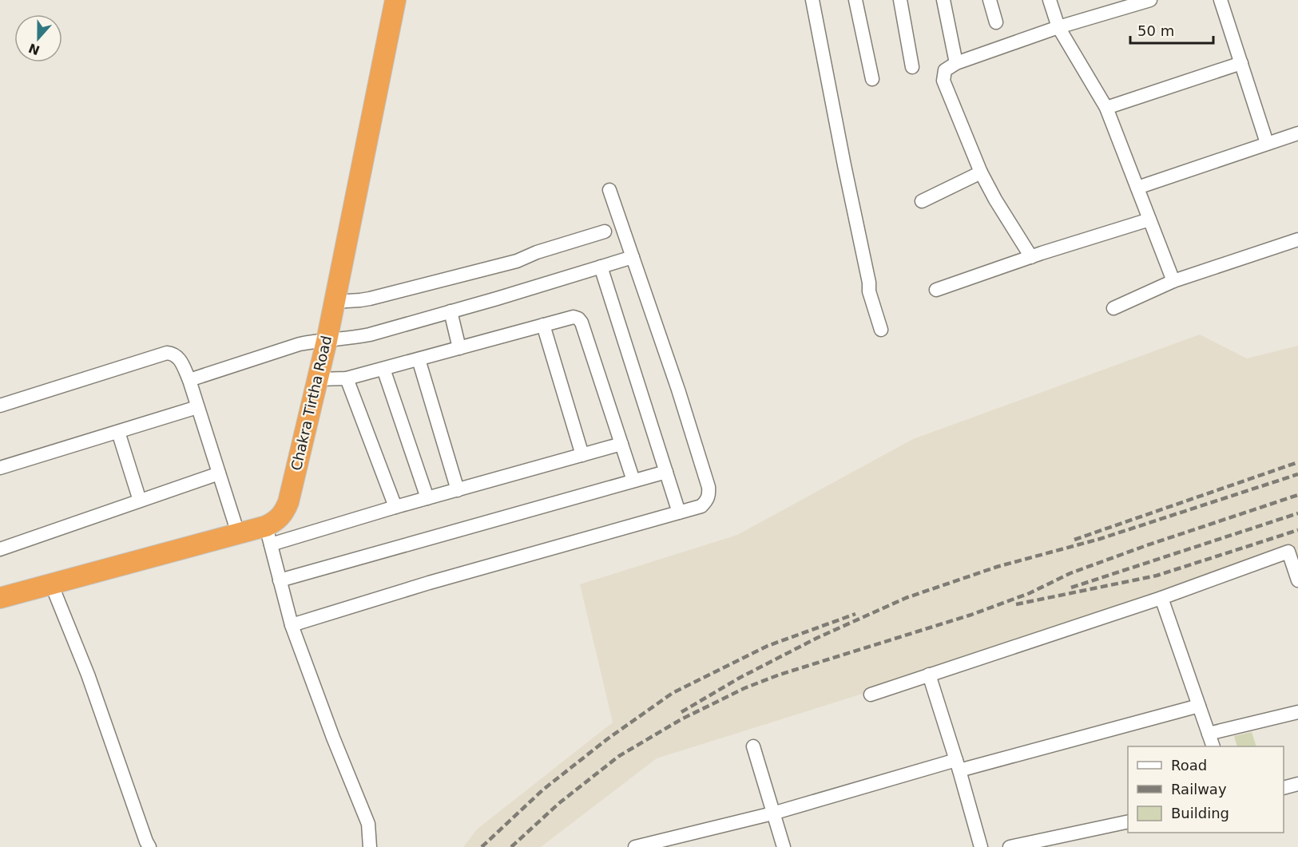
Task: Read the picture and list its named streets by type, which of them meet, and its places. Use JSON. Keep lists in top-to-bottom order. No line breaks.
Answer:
{"streets":{"highway":["Chakra Tirtha Road"]},"legend":["Road","Railway","Building"],"scale_bar":"50 m","north":"bottom"}
